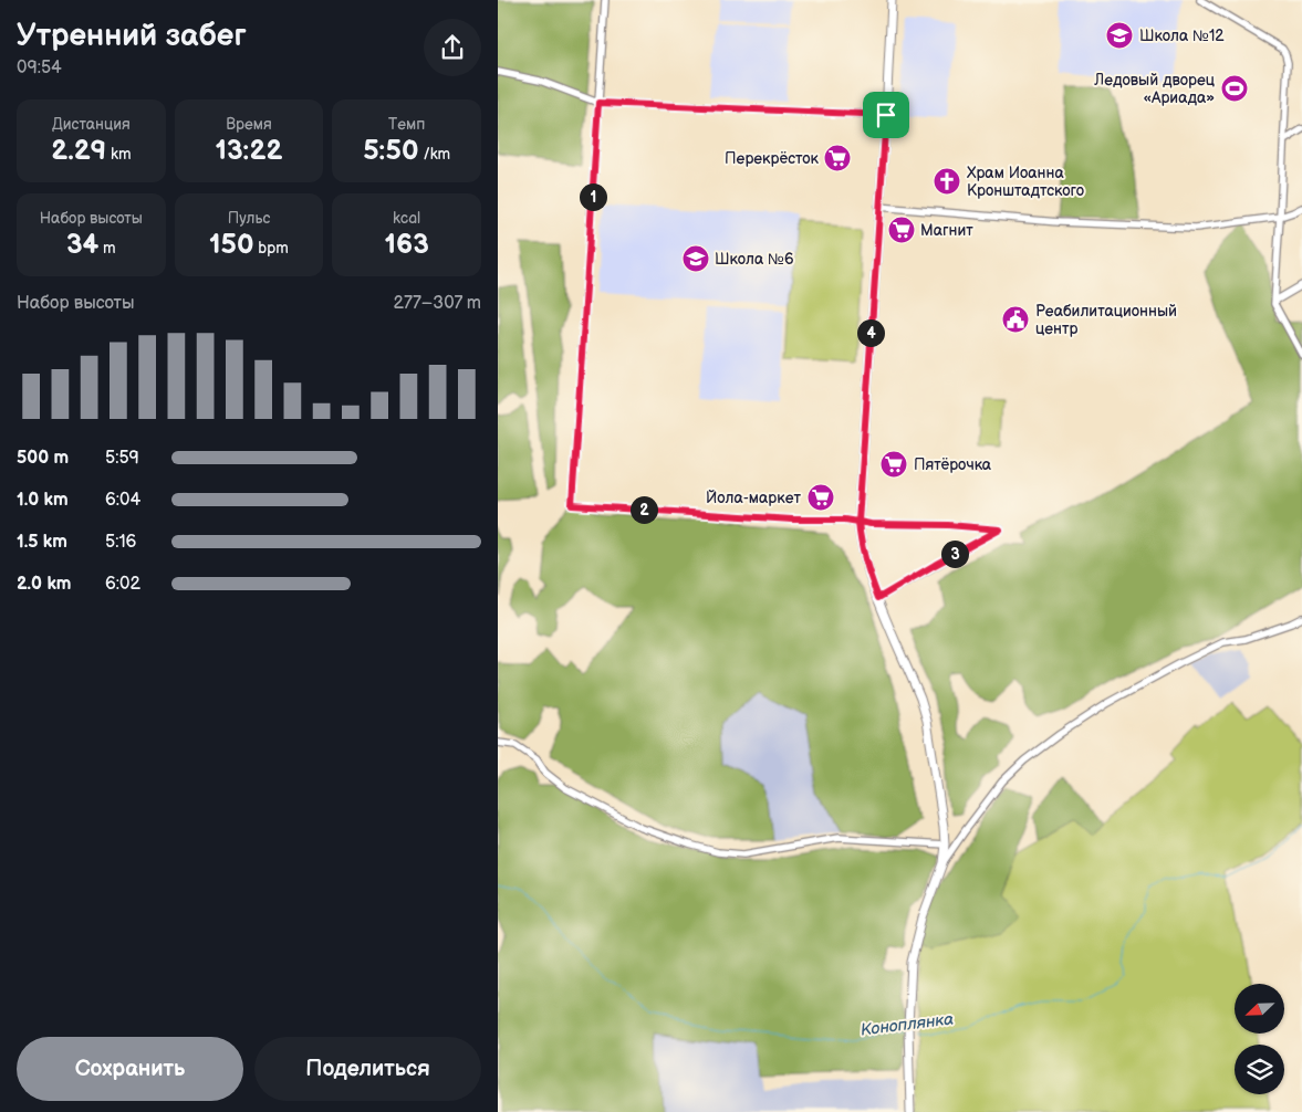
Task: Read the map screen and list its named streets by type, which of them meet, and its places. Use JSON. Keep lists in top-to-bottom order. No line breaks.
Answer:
{"water":["Коноплянка"],"places":{"school or university":["Школа №12","Школа №6"],"sports":["Ледовый дворец «Ариада»"],"supermarket":["Перекрёсток","Магнит","Пятёрочка","Йола-маркет"],"church":["Храм Иоанна Кронштадтского"],"public building":["Реабилитационный центр"]},"north":"bottom left","page":{"heading":["Утренний забег","09:54"],"stats":[["Дистанция","2.29 km"],["Время","13:22"],["Темп","5:50 /km"],["Набор высоты","34 m"],["Пульс","150 bpm"],["kcal","163"]],"pins":["1","4","2","3"],"chart":["Набор высоты","277–307 m"],"list":[{"name":"500 m","note":"5:59"},{"name":"1.0 km","note":"6:04"},{"name":"1.5 km","note":"5:16"},{"name":"2.0 km","note":"6:02"}],"buttons":["Сохранить","Поделиться"]}}
